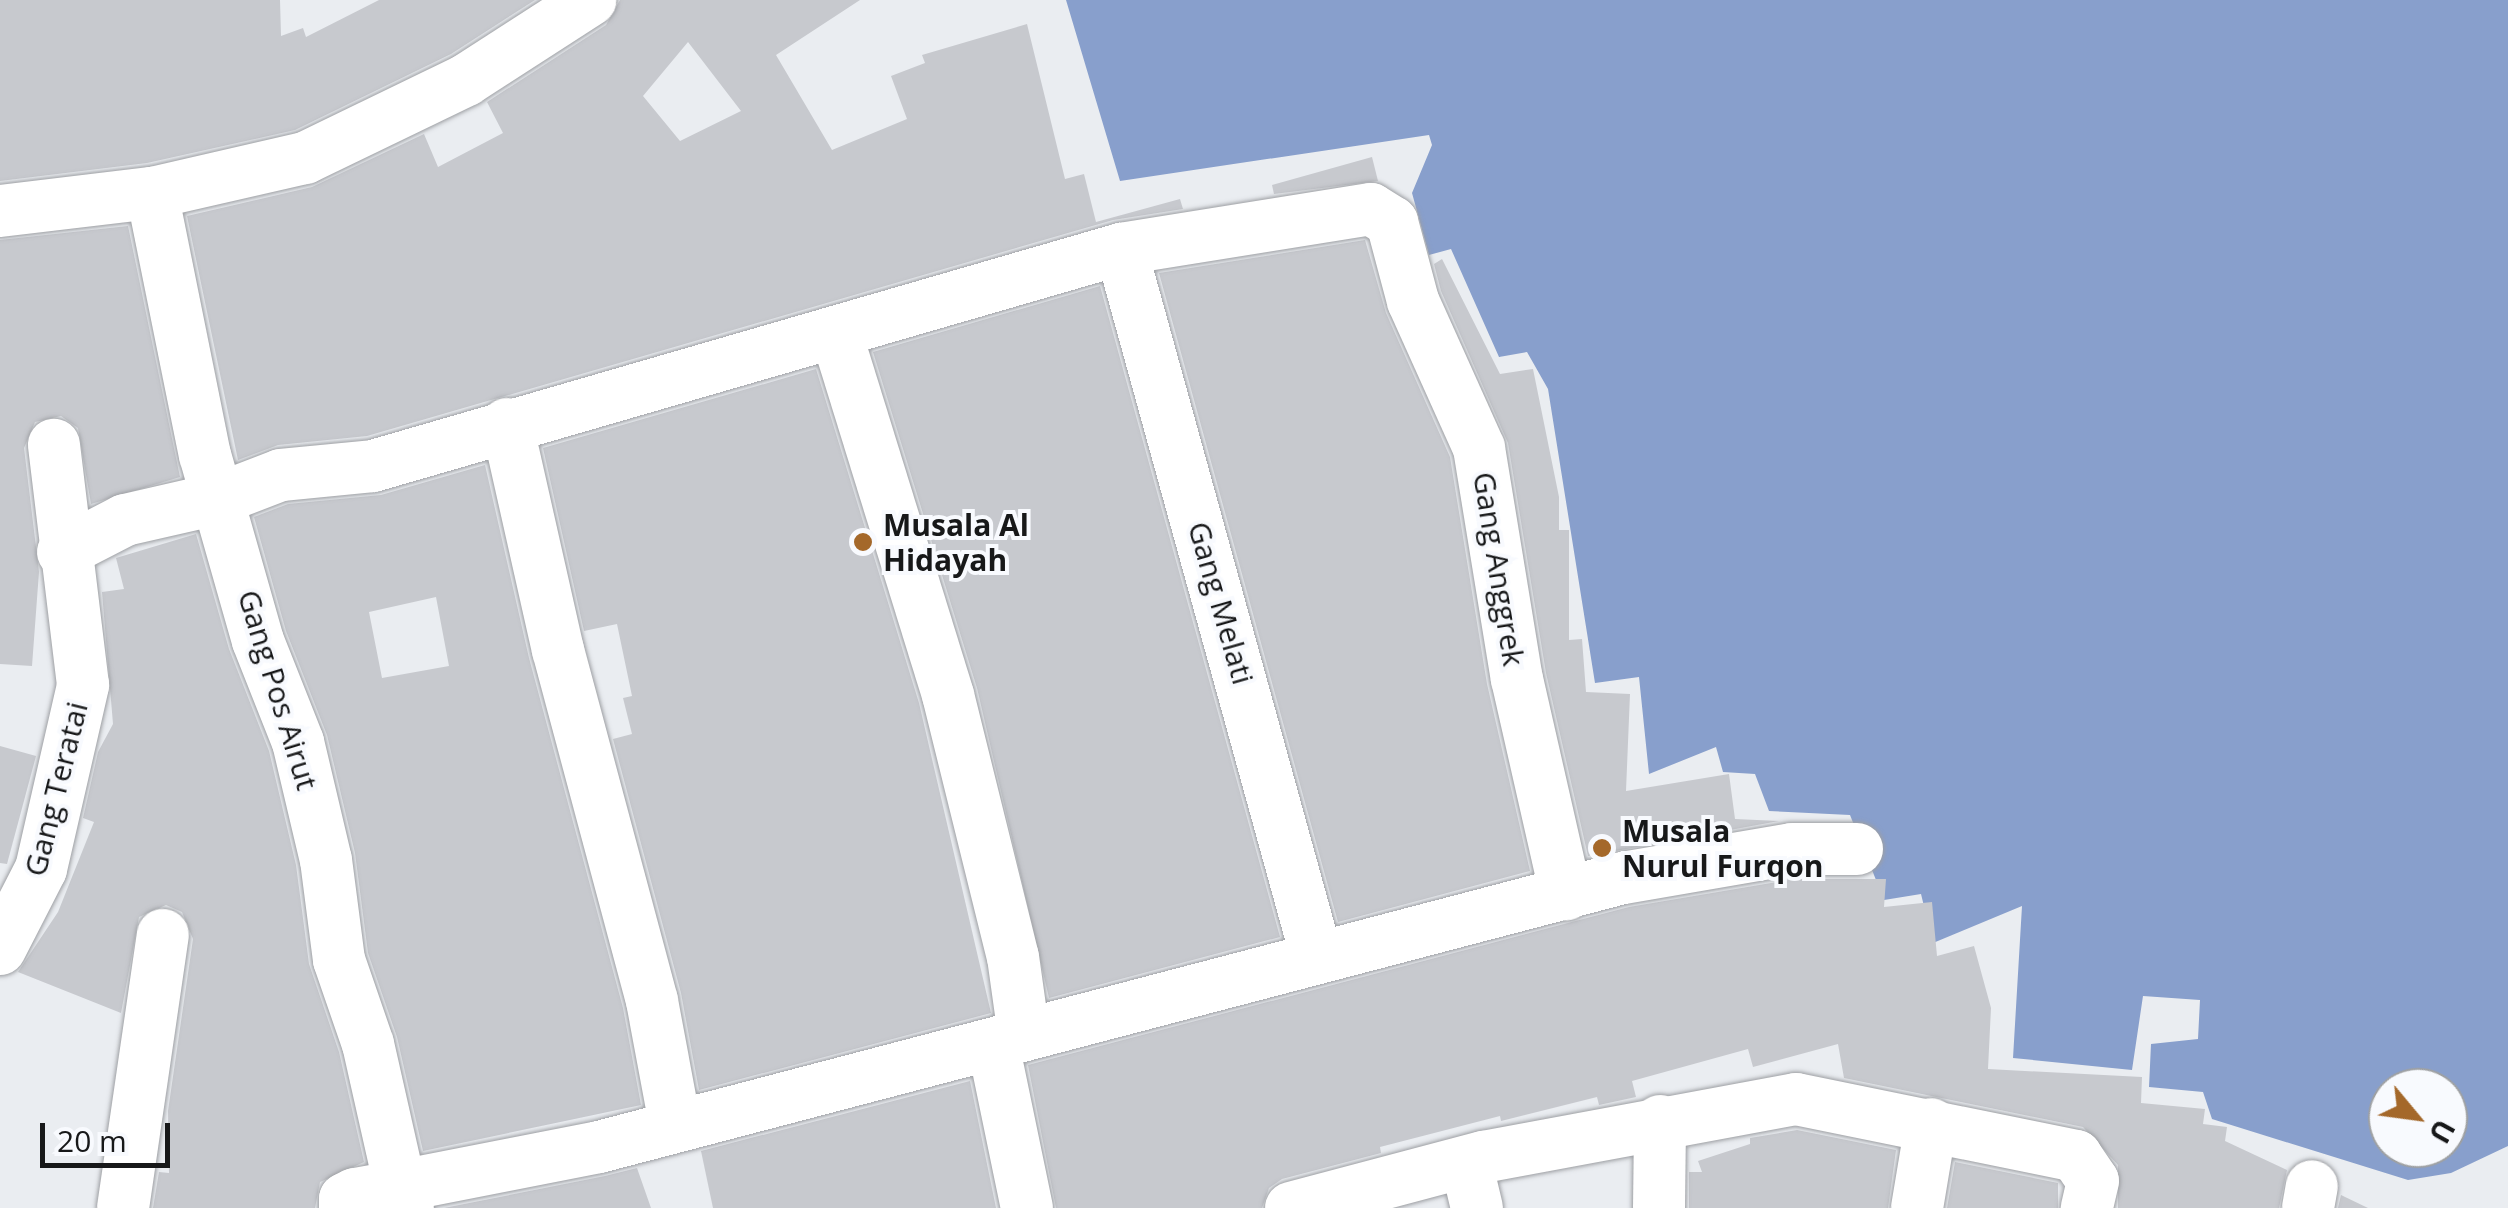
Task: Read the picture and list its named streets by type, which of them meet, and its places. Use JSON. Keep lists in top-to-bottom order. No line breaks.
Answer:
{"streets":{"street":["Gang Anggrek","Gang Melati","Gang Pos Airut","Gang Teratai"]},"crossings":[["Gang Anggrek","Gang Melati"]],"places":["Musala Al Hidayah","Musala Nurul Furqon"],"scale_bar":"20 m","north":"bottom right"}
